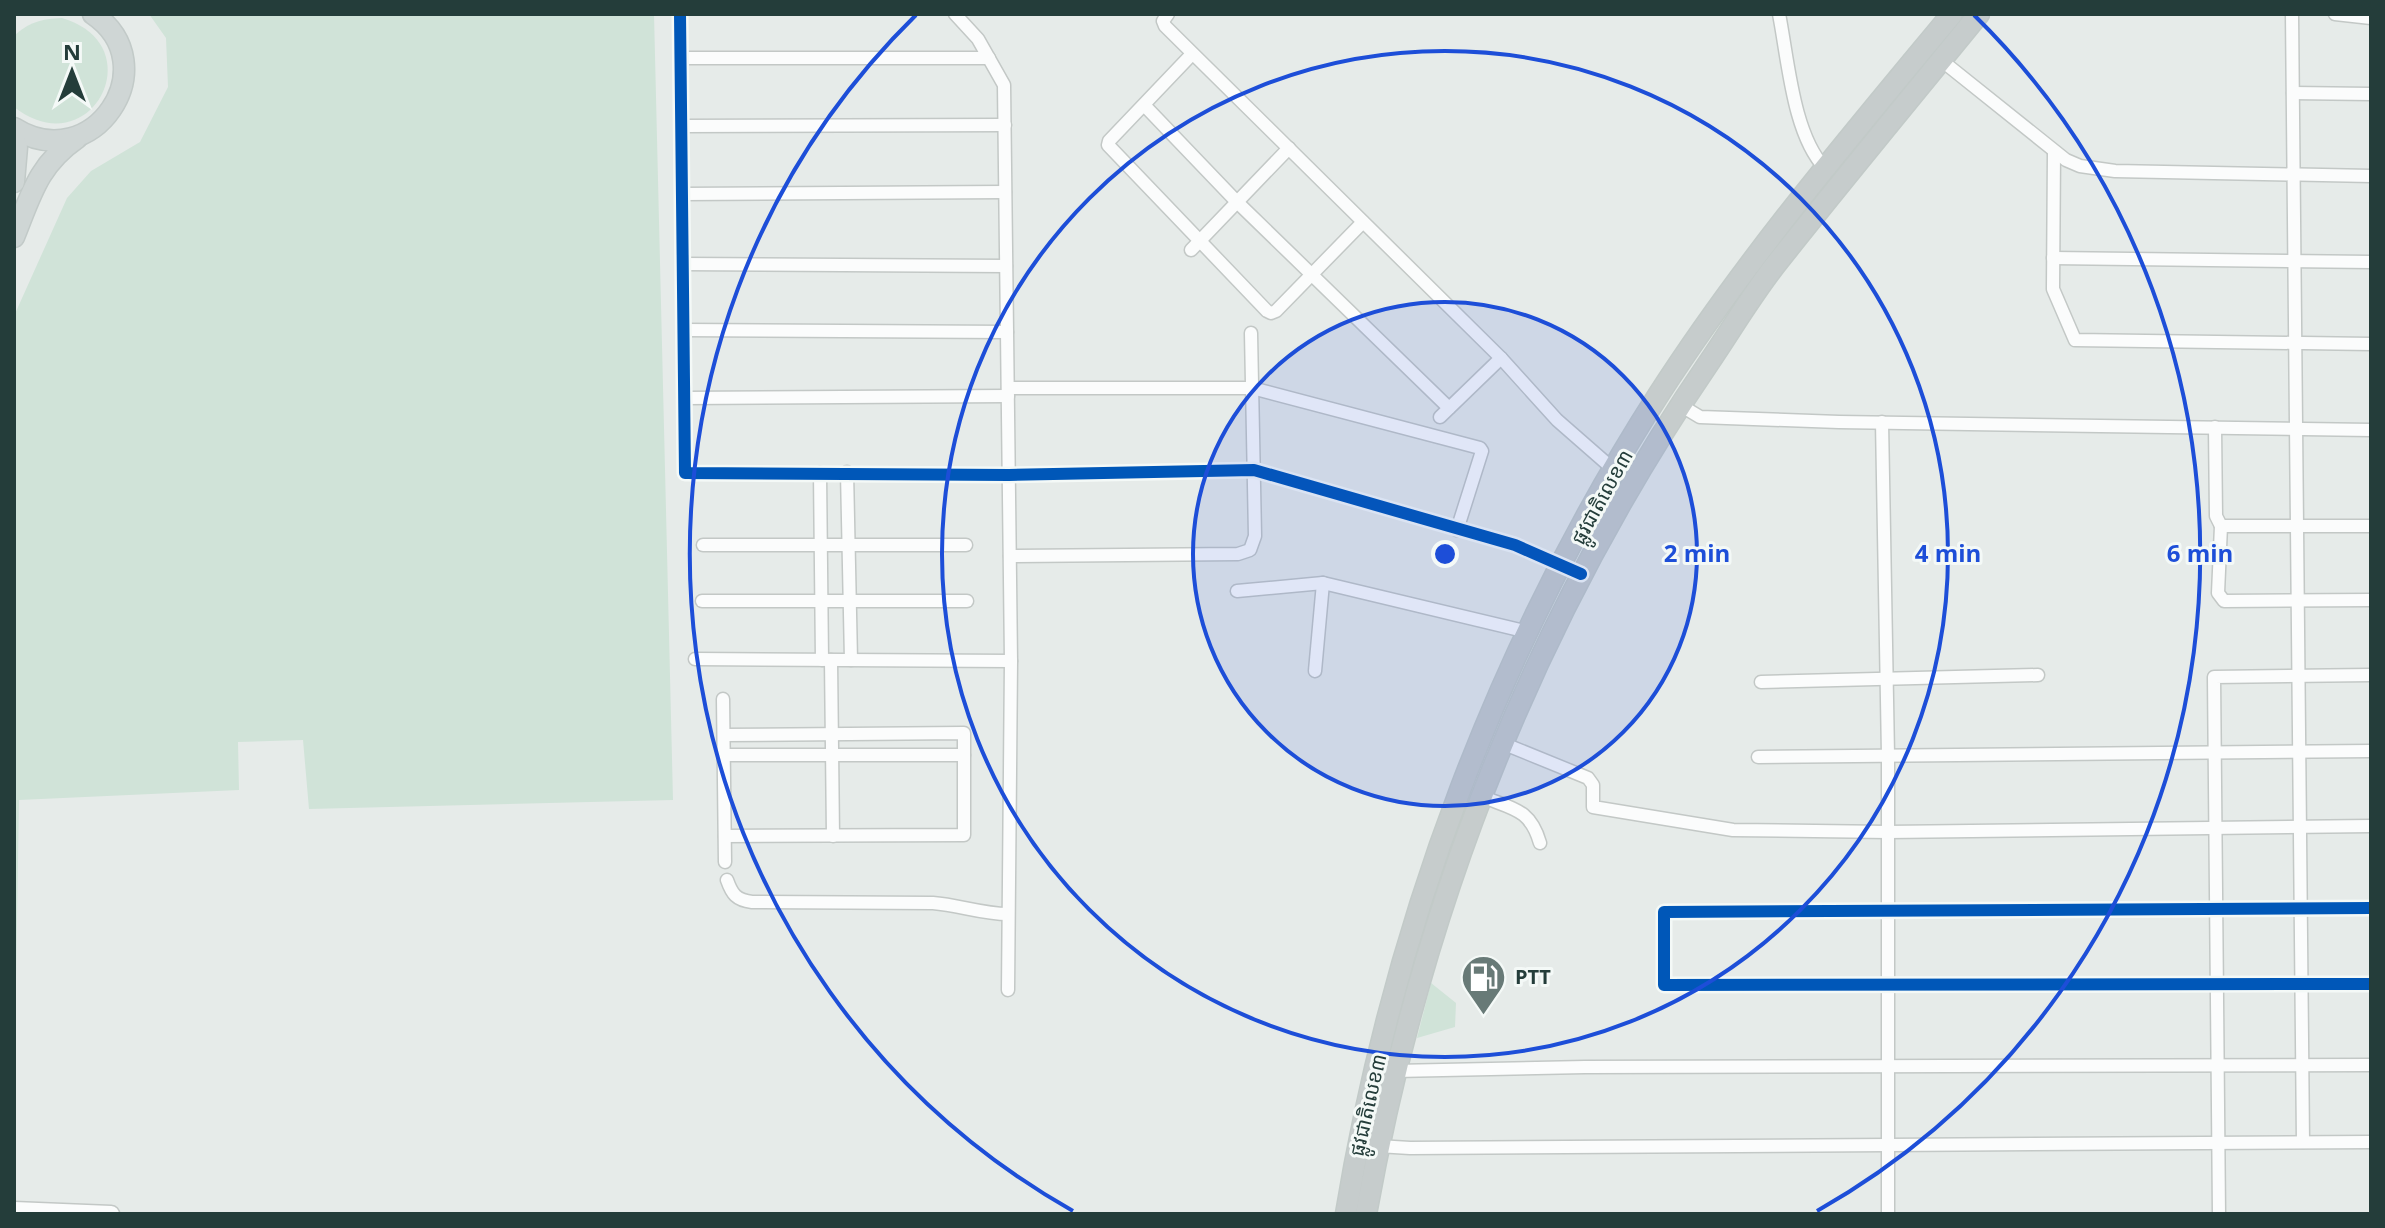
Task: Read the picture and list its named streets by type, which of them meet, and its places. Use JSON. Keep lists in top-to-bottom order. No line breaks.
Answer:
{"streets":{"highway":["ផ្លូវជាតិលេខ៣"]},"places":{"fuel station":["PTT"]},"north":"top","rings":["2 min","4 min","6 min"]}
